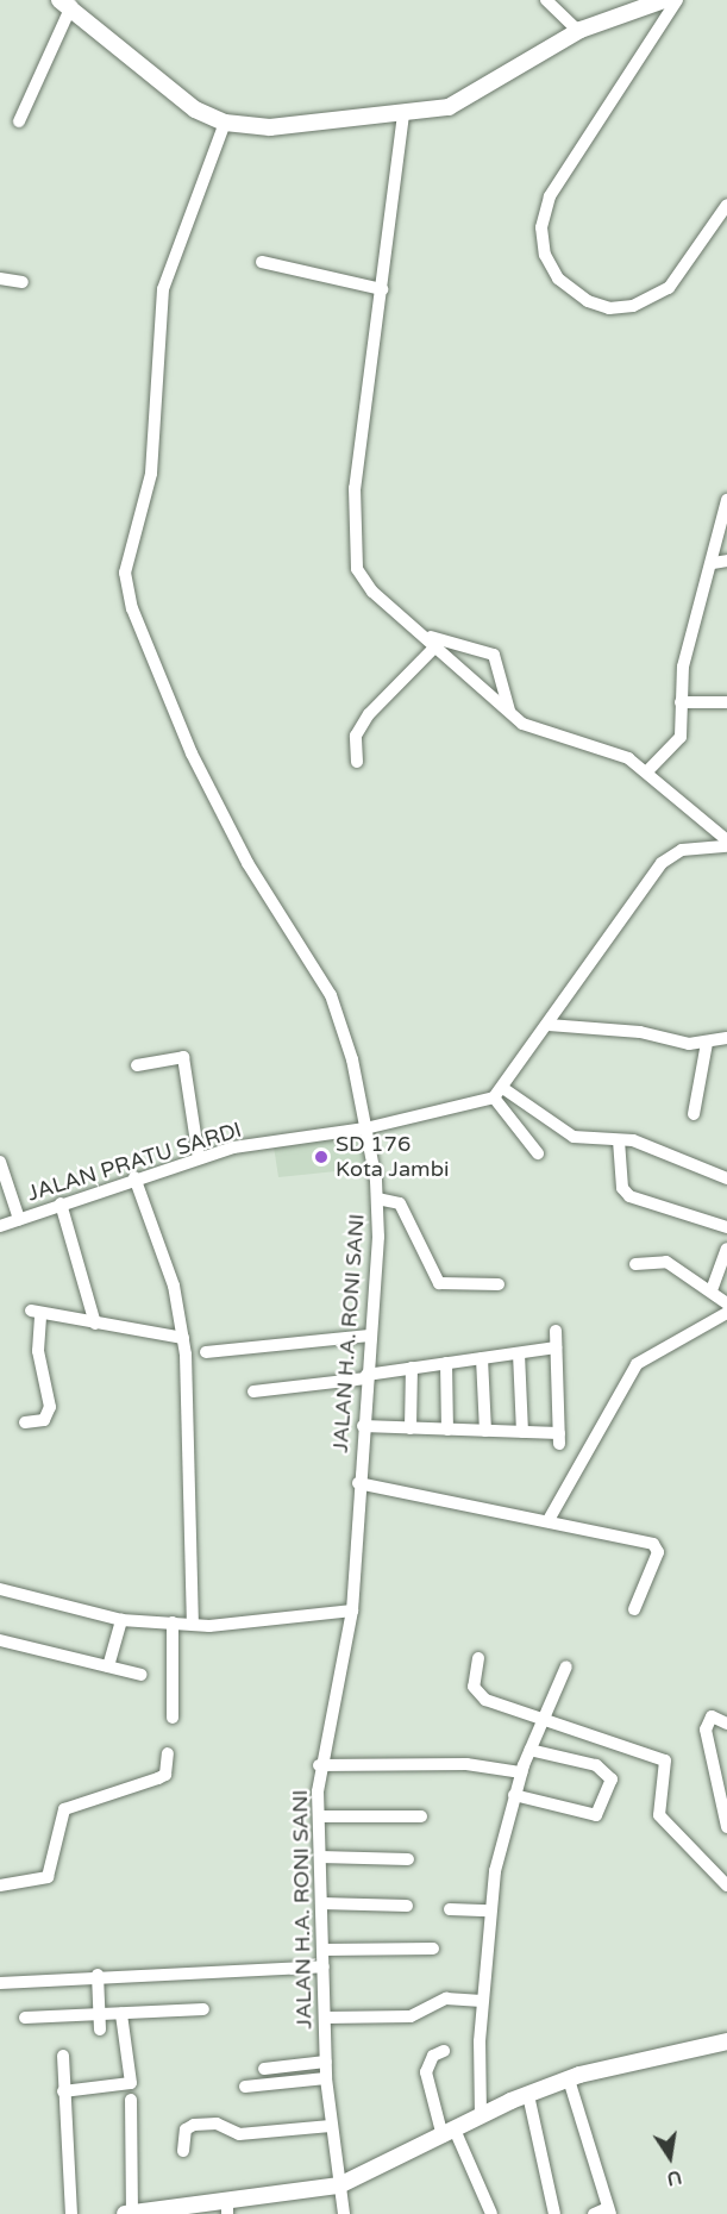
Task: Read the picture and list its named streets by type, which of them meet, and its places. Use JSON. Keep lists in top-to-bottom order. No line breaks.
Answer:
{"streets":{"street":["JALAN PRATU SARDI","JALAN H.A. RONI SANI"]},"crossings":[["JALAN PRATU SARDI","JALAN H.A. RONI SANI"]],"places":["SD 176 Kota Jambi"],"north":"bottom"}
